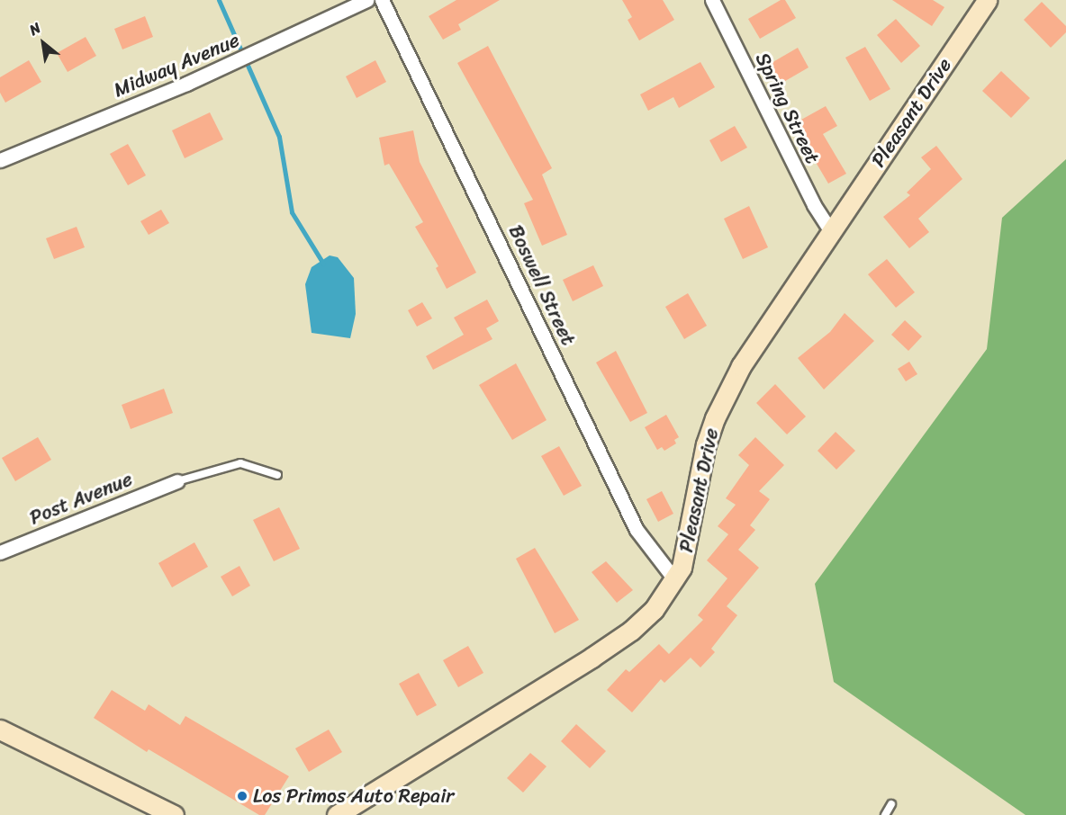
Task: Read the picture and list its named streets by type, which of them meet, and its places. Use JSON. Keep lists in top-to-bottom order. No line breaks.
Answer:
{"streets":{"street":["Midway Avenue","Spring Street","Pleasant Drive","Boswell Street","Post Avenue"]},"crossings":[["Spring Street","Pleasant Drive"],["Pleasant Drive","Boswell Street"]],"places":["Los Primos Auto Repair"],"north":"top left"}
